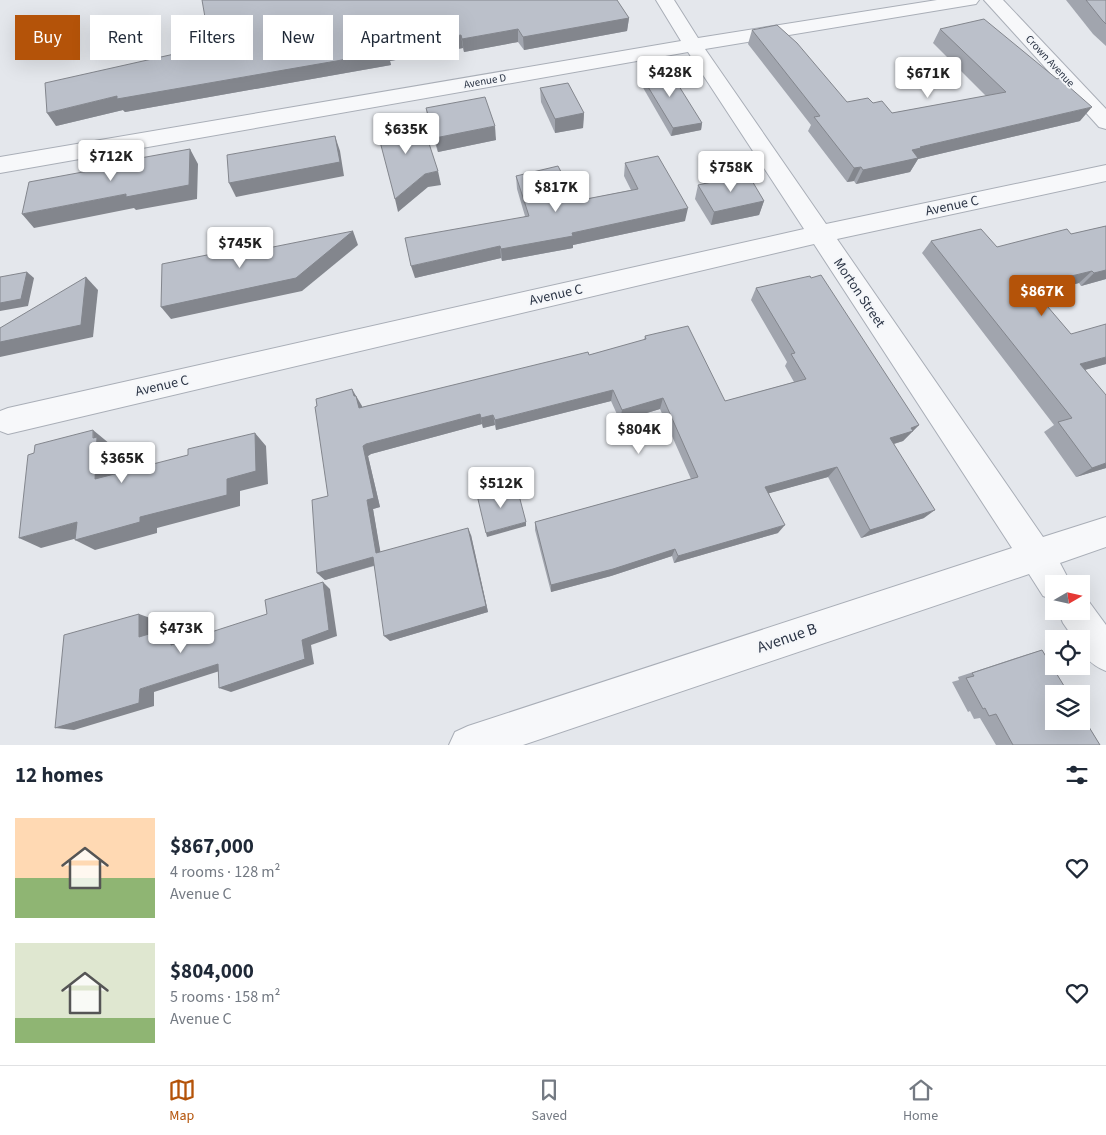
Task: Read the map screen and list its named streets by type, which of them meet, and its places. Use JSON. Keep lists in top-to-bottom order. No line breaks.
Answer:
{"streets":{"street":["Crown Avenue","Avenue D","Avenue C","Morton Street","Avenue B"]},"crossings":[["Avenue D","Morton Street"],["Avenue C","Morton Street"],["Morton Street","Avenue B"]],"north":"right","page":{"chip":["Buy","Rent","Filters","New","Apartment"],"price":["$428K","$671K","$635K","$712K","$758K","$817K","$745K","$867K","$804K","$365K","$512K","$473K"],"heading":"12 homes","list":[{"name":"$867,000","note":"4 rooms · 128 m² · Avenue C"},{"name":"$804,000","note":"5 rooms · 158 m² · Avenue C"}],"tabs":["Map","Saved","Home"]}}
